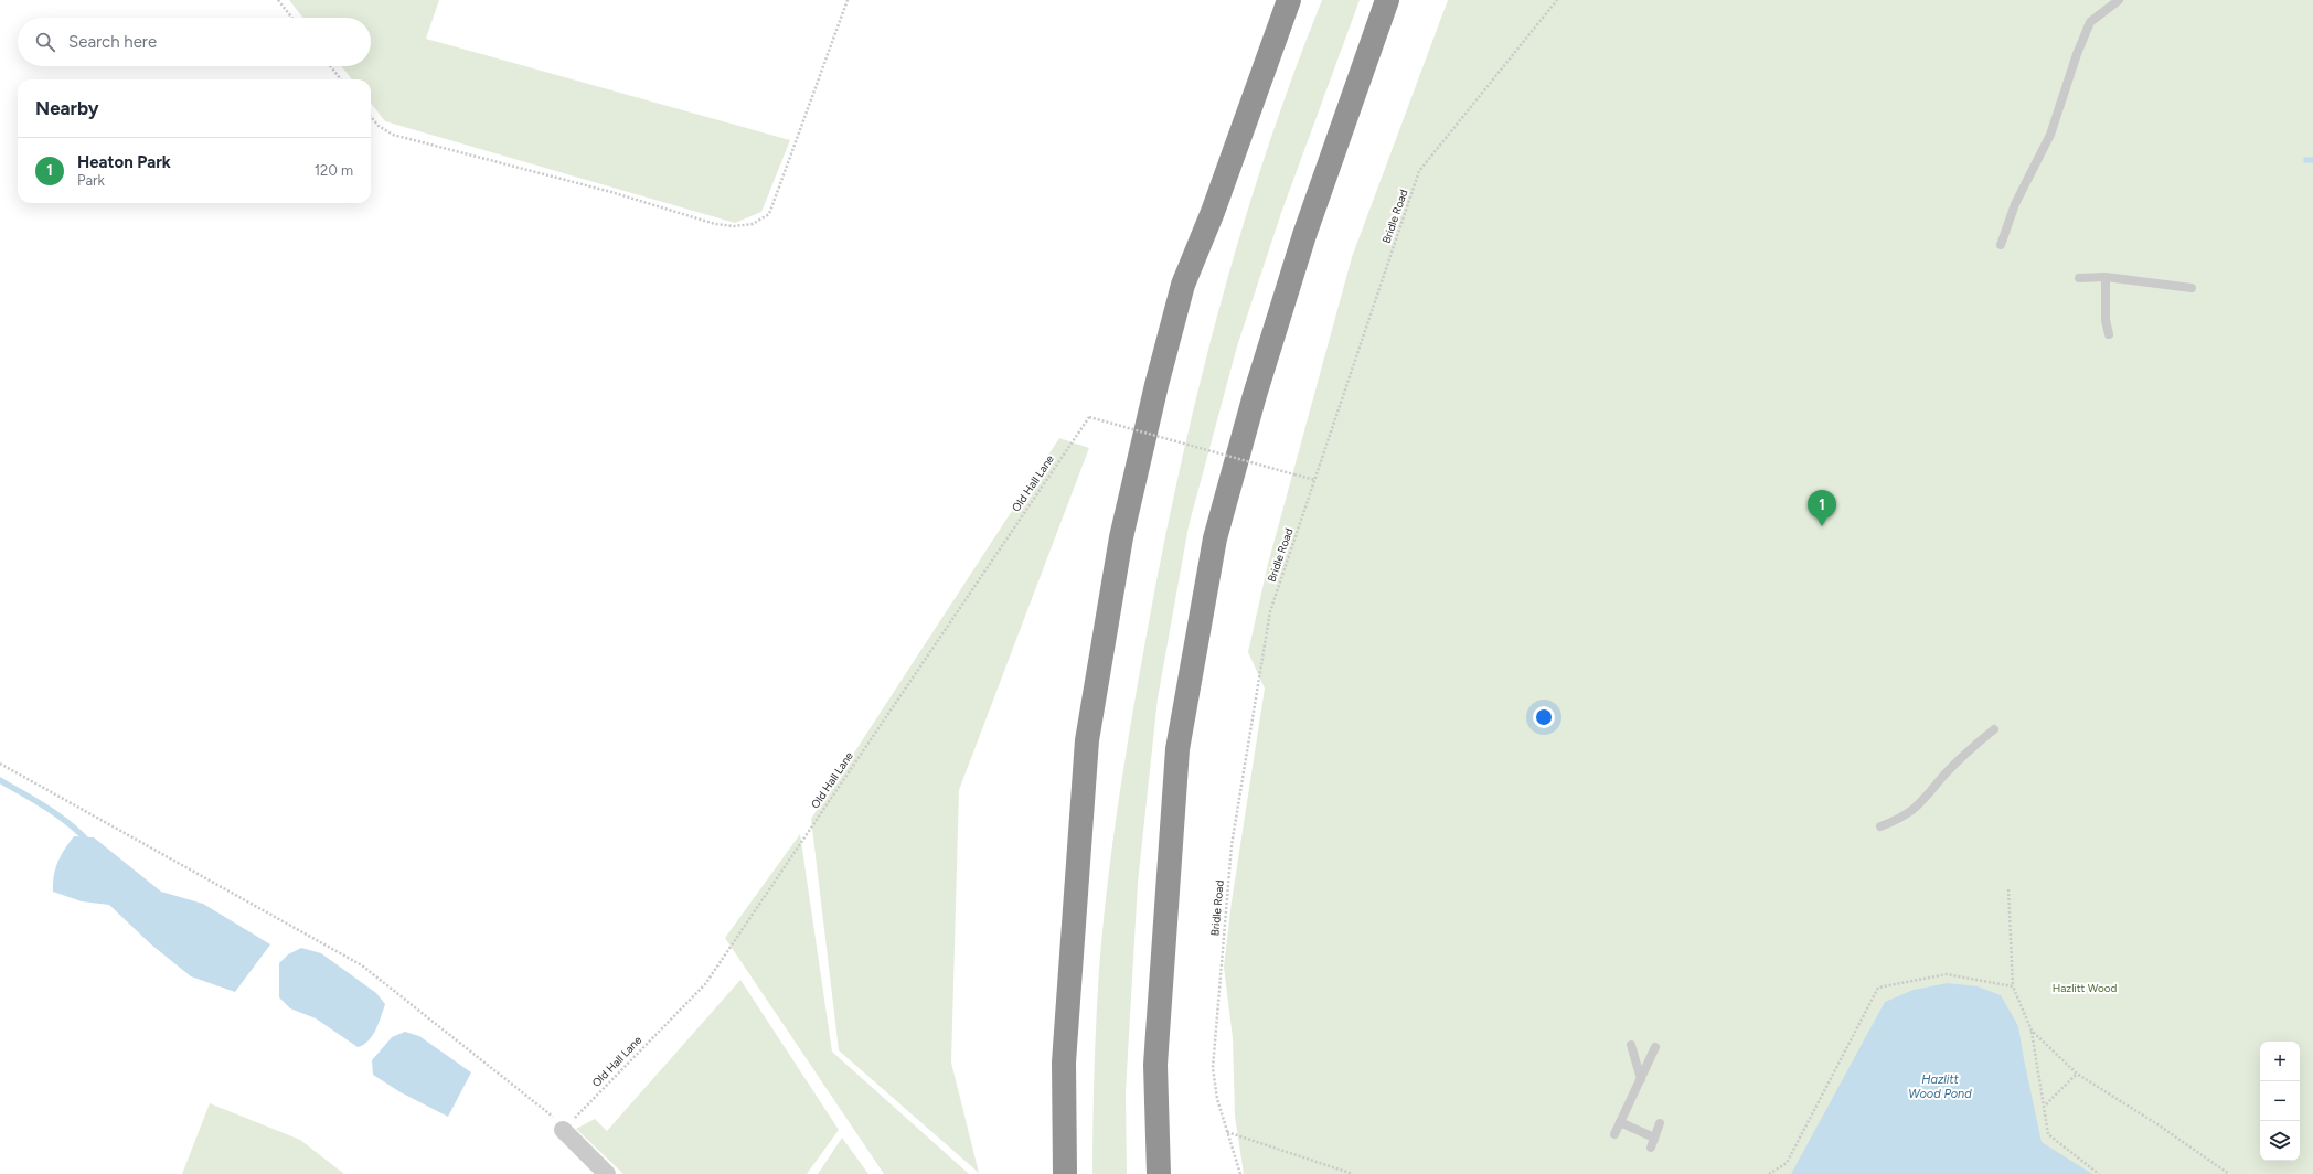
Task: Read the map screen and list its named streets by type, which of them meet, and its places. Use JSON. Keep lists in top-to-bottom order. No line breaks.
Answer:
{"streets":{"path":["Bridle Road","Old Hall Lane"]},"crossings":[["Bridle Road","Old Hall Lane"]],"water":["Hazlitt Wood Pond"],"parks":["Hazlitt Wood"],"page":{"search":"Search here","heading":"Nearby","list":[{"mark":"1","name":"Heaton Park","note":"Park","value":"120 m"}],"pins":"1","map_buttons":["+","−"]}}
